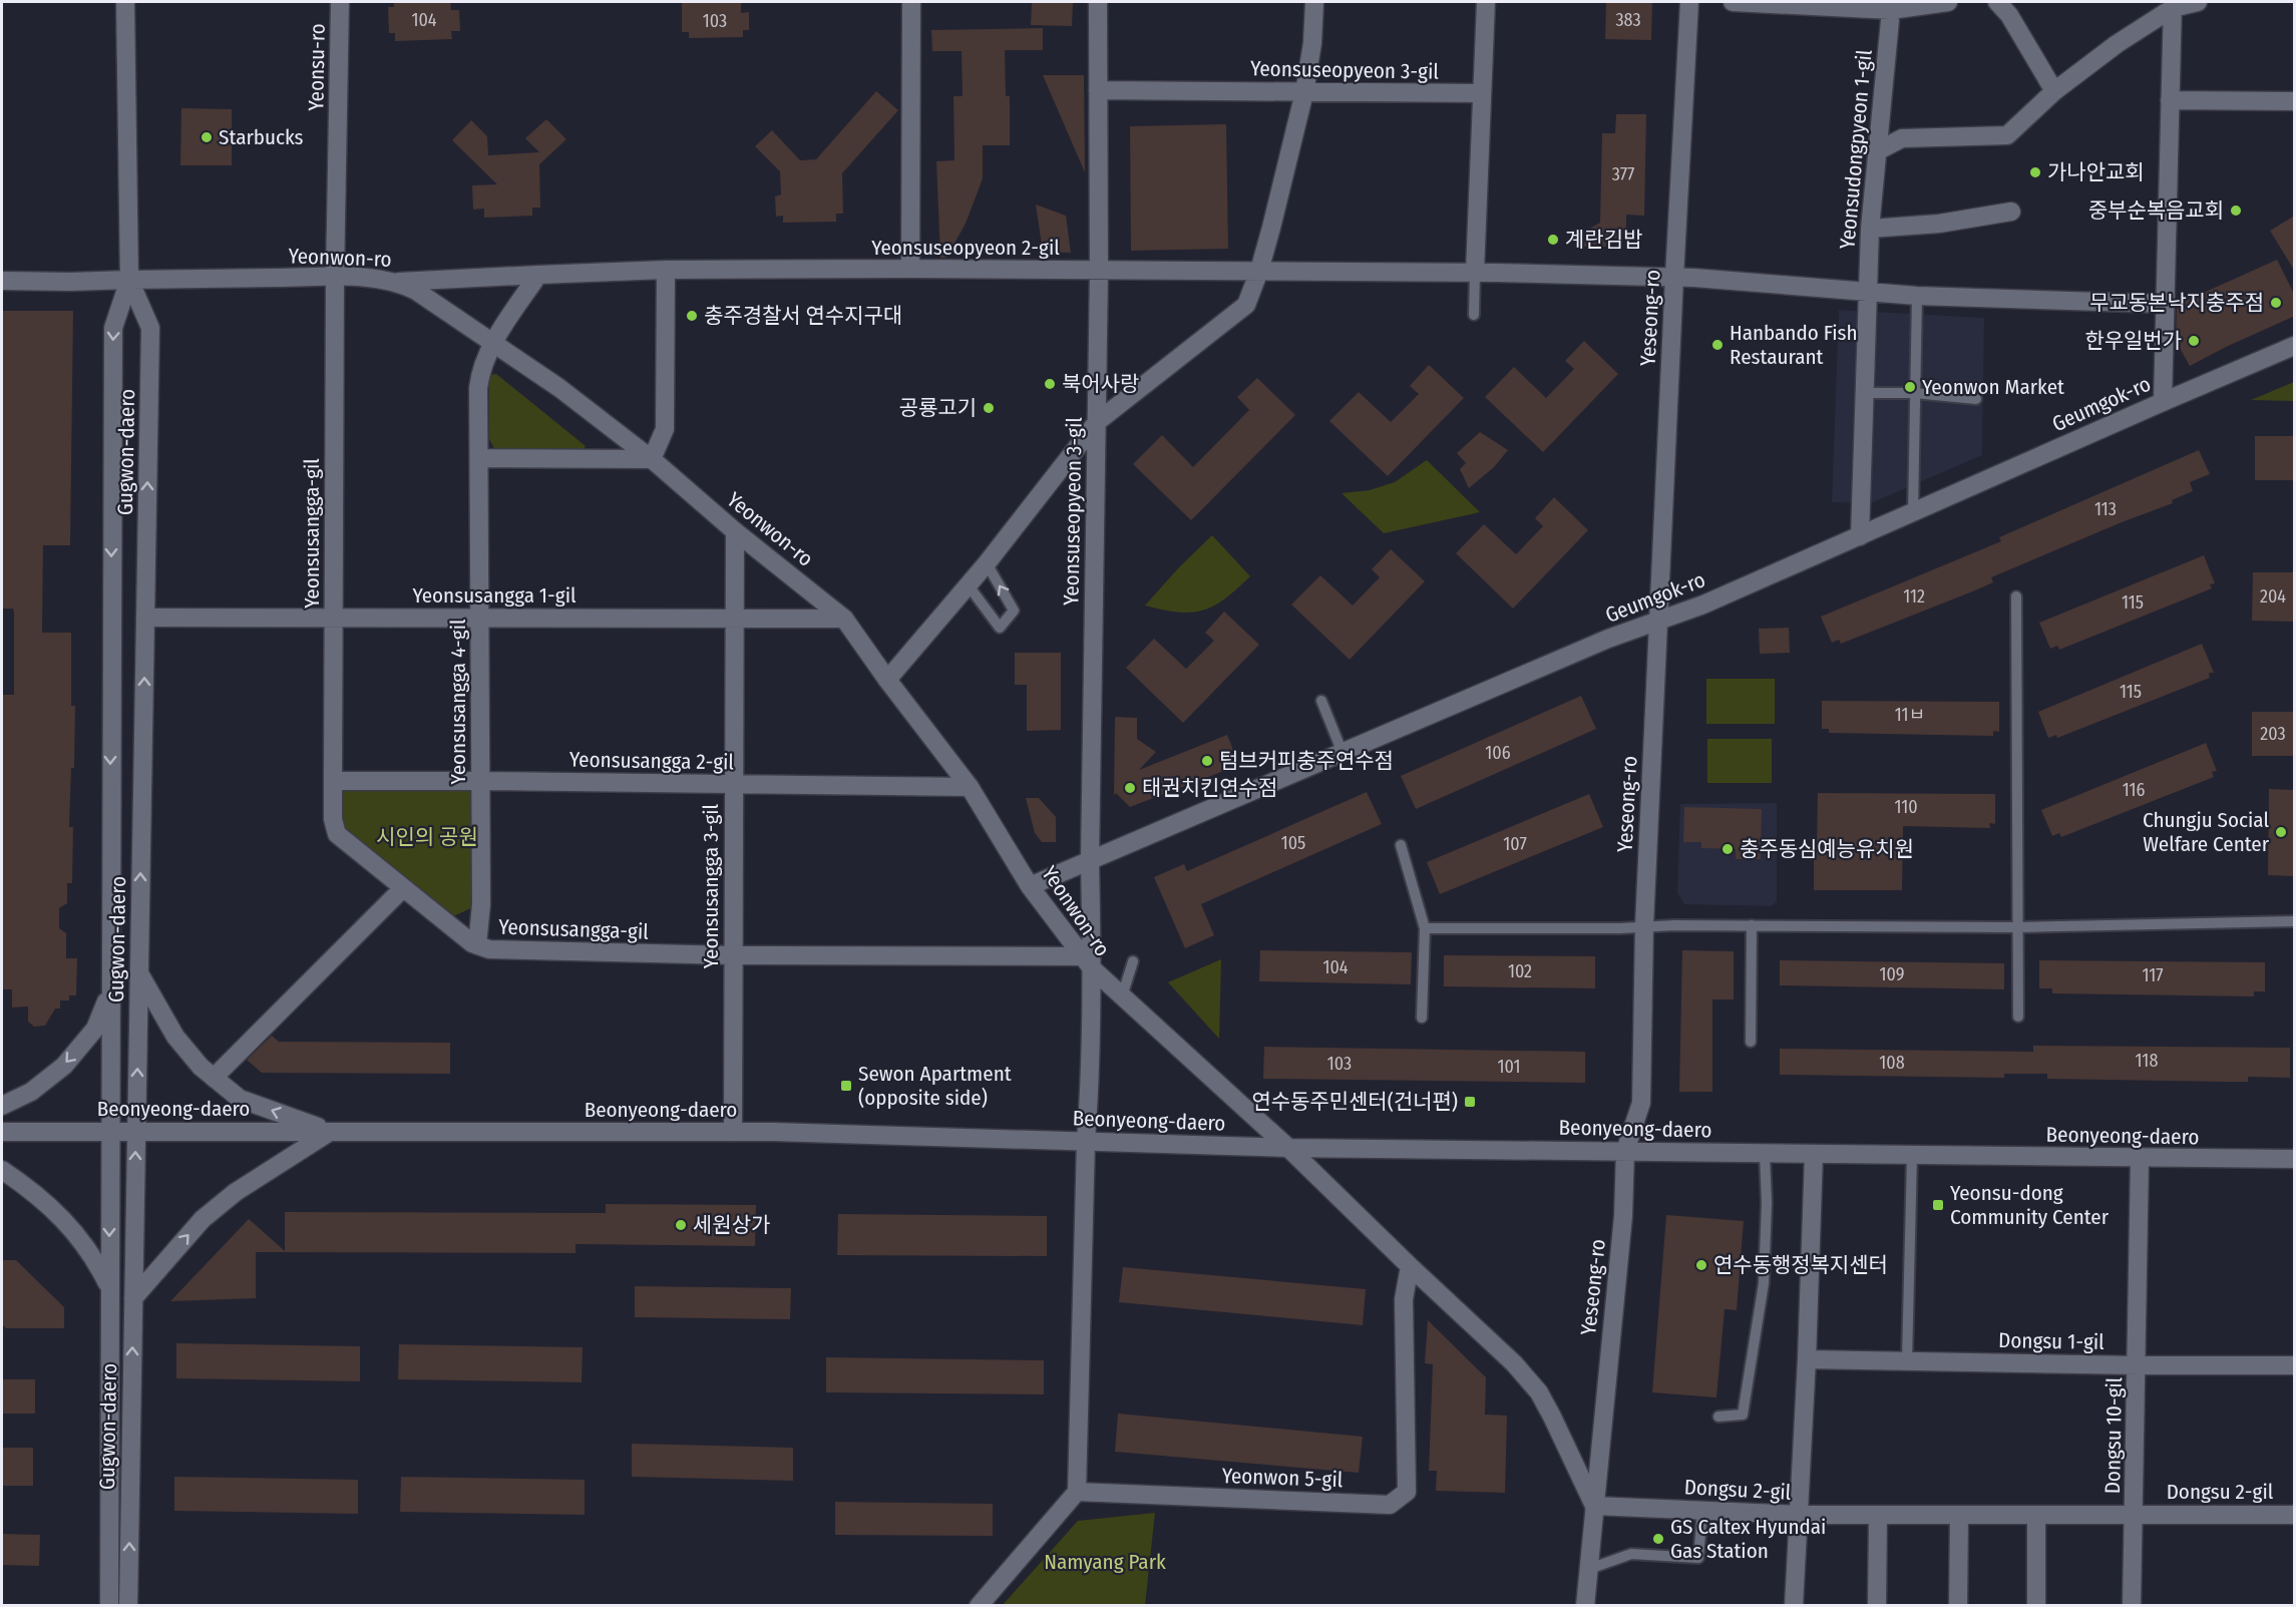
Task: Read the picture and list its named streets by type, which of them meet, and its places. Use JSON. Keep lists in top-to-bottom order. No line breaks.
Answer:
{"streets":{"street":["Yeonsu-ro","Yeonsuseopyeon 3-gil","Yeonsudongpyeon 1-gil","Yeonsuseopyeon 2-gil","Yeonwon-ro","Yeseong-ro","Geumgok-ro","Gugwon-daero","Yeonsusangga-gil","Yeonsusangga 1-gil","Yeonsusangga 4-gil","Yeonsusangga 2-gil","Yeonsusangga 3-gil","Beonyeong-daero","Dongsu 1-gil","Dongsu 10-gil","Yeonwon 5-gil","Dongsu 2-gil"]},"crossings":[["Yeonsu-ro","Yeonwon-ro"],["Yeonsu-ro","Yeonsusangga-gil"],["Yeonsuseopyeon 3-gil","Yeonsuseopyeon 2-gil"],["Yeonsuseopyeon 3-gil","Yeonwon-ro"],["Yeonsuseopyeon 3-gil","Geumgok-ro"],["Yeonsuseopyeon 3-gil","Yeonsusangga-gil"],["Yeonsudongpyeon 1-gil","Geumgok-ro"],["Yeonsuseopyeon 2-gil","Yeonwon-ro"],["Yeonsuseopyeon 2-gil","Yeseong-ro"],["Yeonwon-ro","Geumgok-ro"],["Yeonwon-ro","Gugwon-daero"],["Yeonwon-ro","Yeonsusangga-gil"],["Yeonwon-ro","Yeonsusangga 1-gil"],["Yeonwon-ro","Yeonsusangga 4-gil"],["Yeonwon-ro","Yeonsusangga 2-gil"],["Yeonwon-ro","Yeonsusangga 3-gil"],["Yeonwon-ro","Beonyeong-daero"],["Yeonwon-ro","Yeonwon 5-gil"],["Yeseong-ro","Geumgok-ro"],["Yeseong-ro","Beonyeong-daero"],["Yeseong-ro","Dongsu 2-gil"],["Gugwon-daero","Yeonsusangga 1-gil"],["Gugwon-daero","Beonyeong-daero"],["Yeonsusangga-gil","Yeonsusangga 1-gil"],["Yeonsusangga-gil","Yeonsusangga 4-gil"],["Yeonsusangga-gil","Yeonsusangga 2-gil"],["Yeonsusangga-gil","Yeonsusangga 3-gil"],["Yeonsusangga 1-gil","Yeonsusangga 4-gil"],["Yeonsusangga 1-gil","Yeonsusangga 3-gil"],["Yeonsusangga 4-gil","Yeonsusangga 2-gil"],["Yeonsusangga 2-gil","Yeonsusangga 3-gil"],["Yeonsusangga 3-gil","Beonyeong-daero"],["Beonyeong-daero","Dongsu 10-gil"],["Dongsu 1-gil","Dongsu 10-gil"],["Dongsu 10-gil","Dongsu 2-gil"]],"parks":["시인의 공원","Namyang Park"],"places":{"other":["Starbucks","가나안교회","중부순복음교회","계란김밥","무교동본낙지충주점","충주경찰서 연수지구대","한우일번가","Hanbando Fish Restaurant","북어사랑","Yeonwon Market","공룡고기","텀브커피충주연수점","태권치킨연수점","Chungju Social Welfare Center","충주동심예능유치원","세원상가","연수동행정복지센터","GS Caltex Hyundai Gas Station"],"transit":["Sewon Apartment (opposite side)","연수동주민센터(건너편)","Yeonsu-dong Community Center"]},"house_numbers":["104","383","103","377","113","112","204","115","115","11ㅂ","203","106","116","110","105","107","104","102","109","117","118","108","103","101"]}
